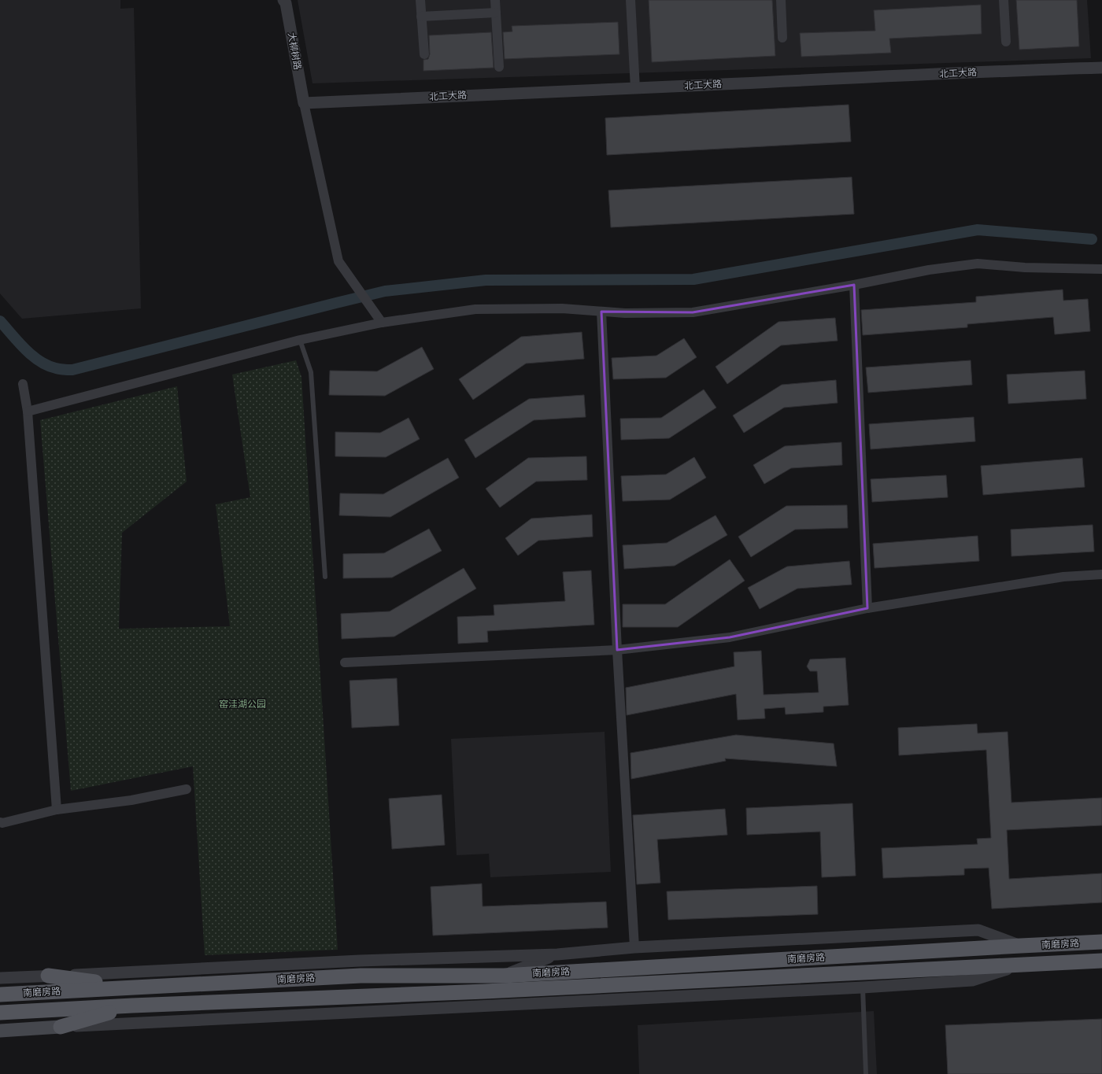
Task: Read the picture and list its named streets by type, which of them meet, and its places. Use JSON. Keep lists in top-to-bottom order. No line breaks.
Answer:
{"streets":{"main road":["南磨房路"],"street":["大柳树路","北工大路"]},"crossings":[["大柳树路","北工大路"]],"parks":["窑洼湖公园"]}
